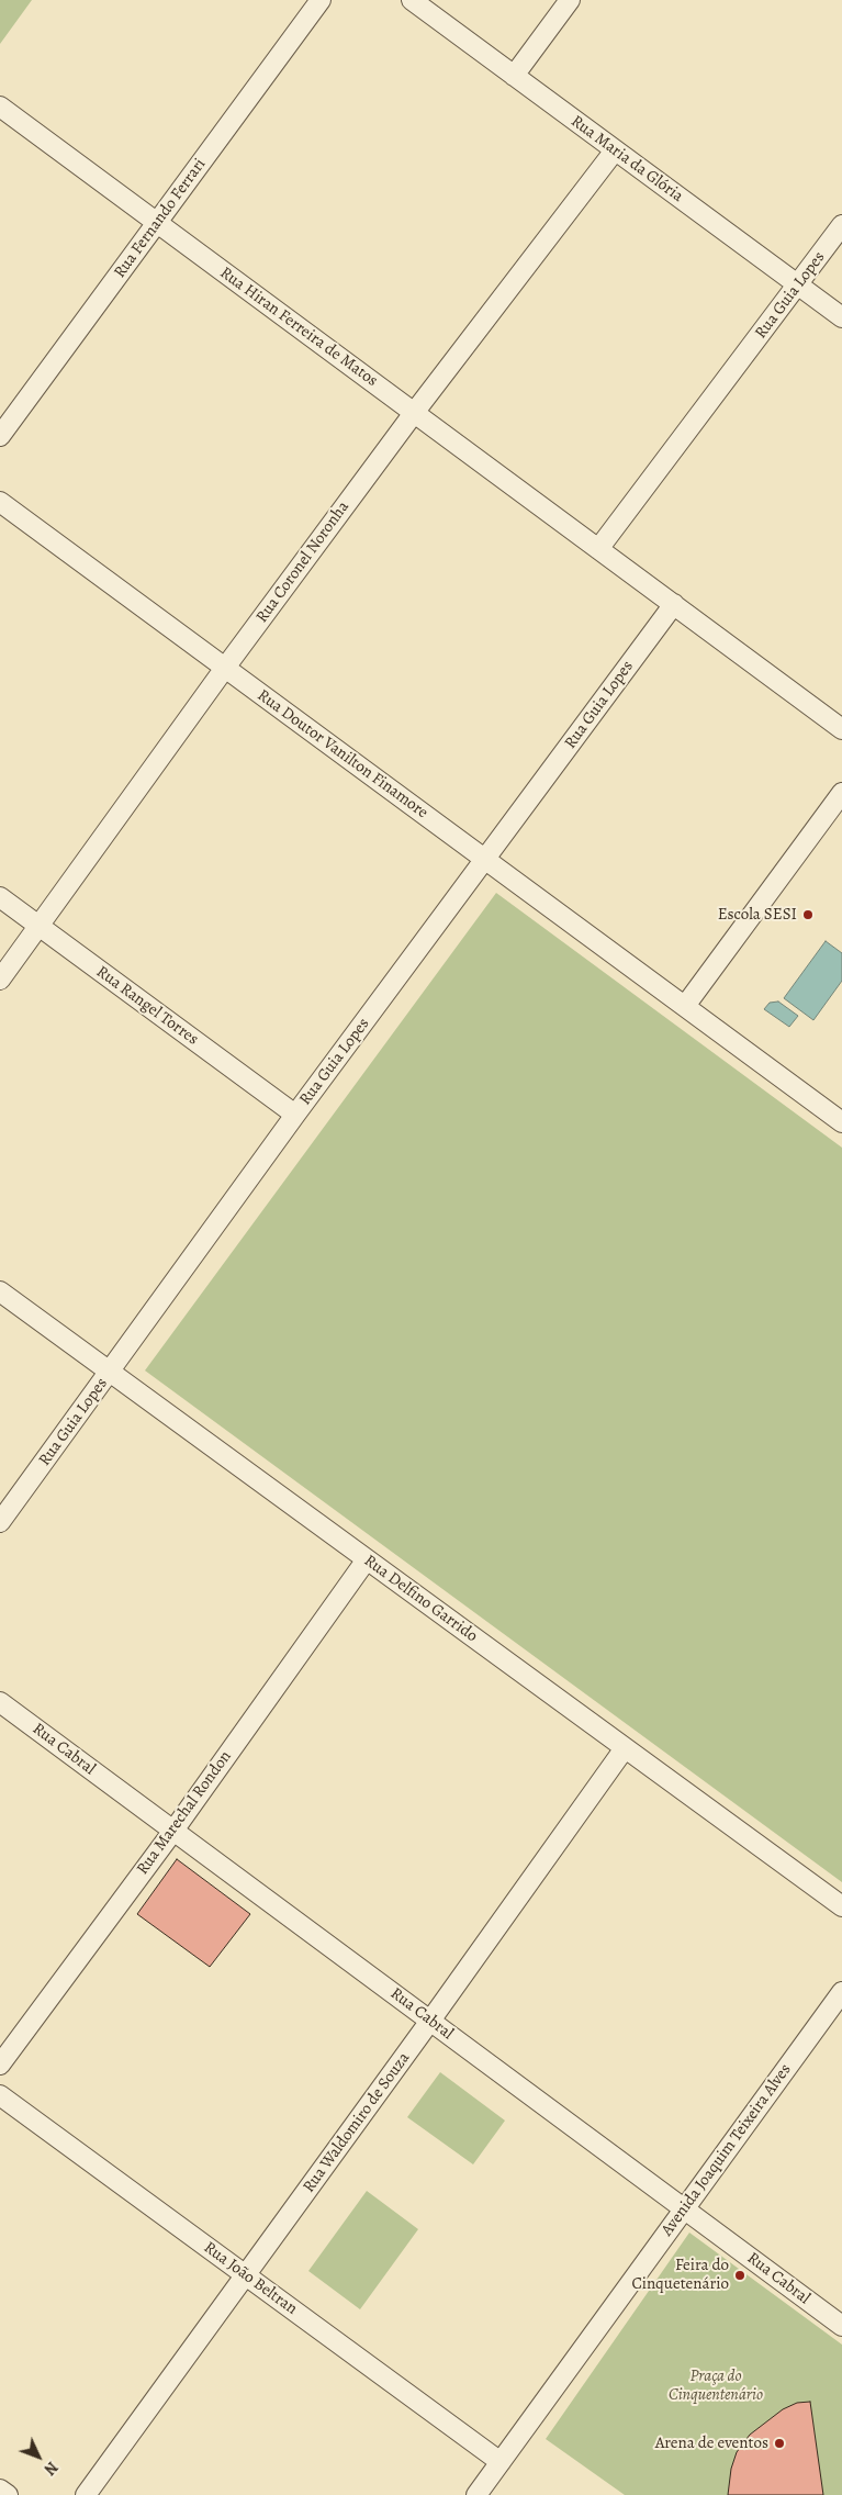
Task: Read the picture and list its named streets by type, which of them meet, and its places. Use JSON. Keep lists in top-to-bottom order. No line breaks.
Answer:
{"streets":{"street":["Rua Maria da Glória","Rua Fernando Ferrari","Rua Guia Lopes","Rua Hiran Ferreira de Matos","Rua Coronel Noronha","Rua Doutor Vanilton Finamore","Rua Rangel Torres","Rua Delfino Garrido","Rua Cabral","Rua Marechal Rondon","Rua Waldomiro de Souza","Avenida Joaquim Teixeira Alves","Rua João Beltran"]},"crossings":[["Rua Maria da Glória","Rua Guia Lopes"],["Rua Maria da Glória","Rua Coronel Noronha"],["Rua Fernando Ferrari","Rua Hiran Ferreira de Matos"],["Rua Guia Lopes","Rua Hiran Ferreira de Matos"],["Rua Guia Lopes","Rua Doutor Vanilton Finamore"],["Rua Guia Lopes","Rua Rangel Torres"],["Rua Guia Lopes","Rua Delfino Garrido"],["Rua Hiran Ferreira de Matos","Rua Coronel Noronha"],["Rua Coronel Noronha","Rua Doutor Vanilton Finamore"],["Rua Coronel Noronha","Rua Rangel Torres"],["Rua Delfino Garrido","Rua Marechal Rondon"],["Rua Delfino Garrido","Rua Waldomiro de Souza"],["Rua Cabral","Rua Marechal Rondon"],["Rua Cabral","Rua Waldomiro de Souza"],["Rua Cabral","Avenida Joaquim Teixeira Alves"],["Rua Waldomiro de Souza","Rua João Beltran"],["Avenida Joaquim Teixeira Alves","Rua João Beltran"]],"parks":["Praça do Cinquentenário"],"places":["Escola SESI","Feira do Cinquetenário","Arena de eventos"],"north":"bottom right"}
